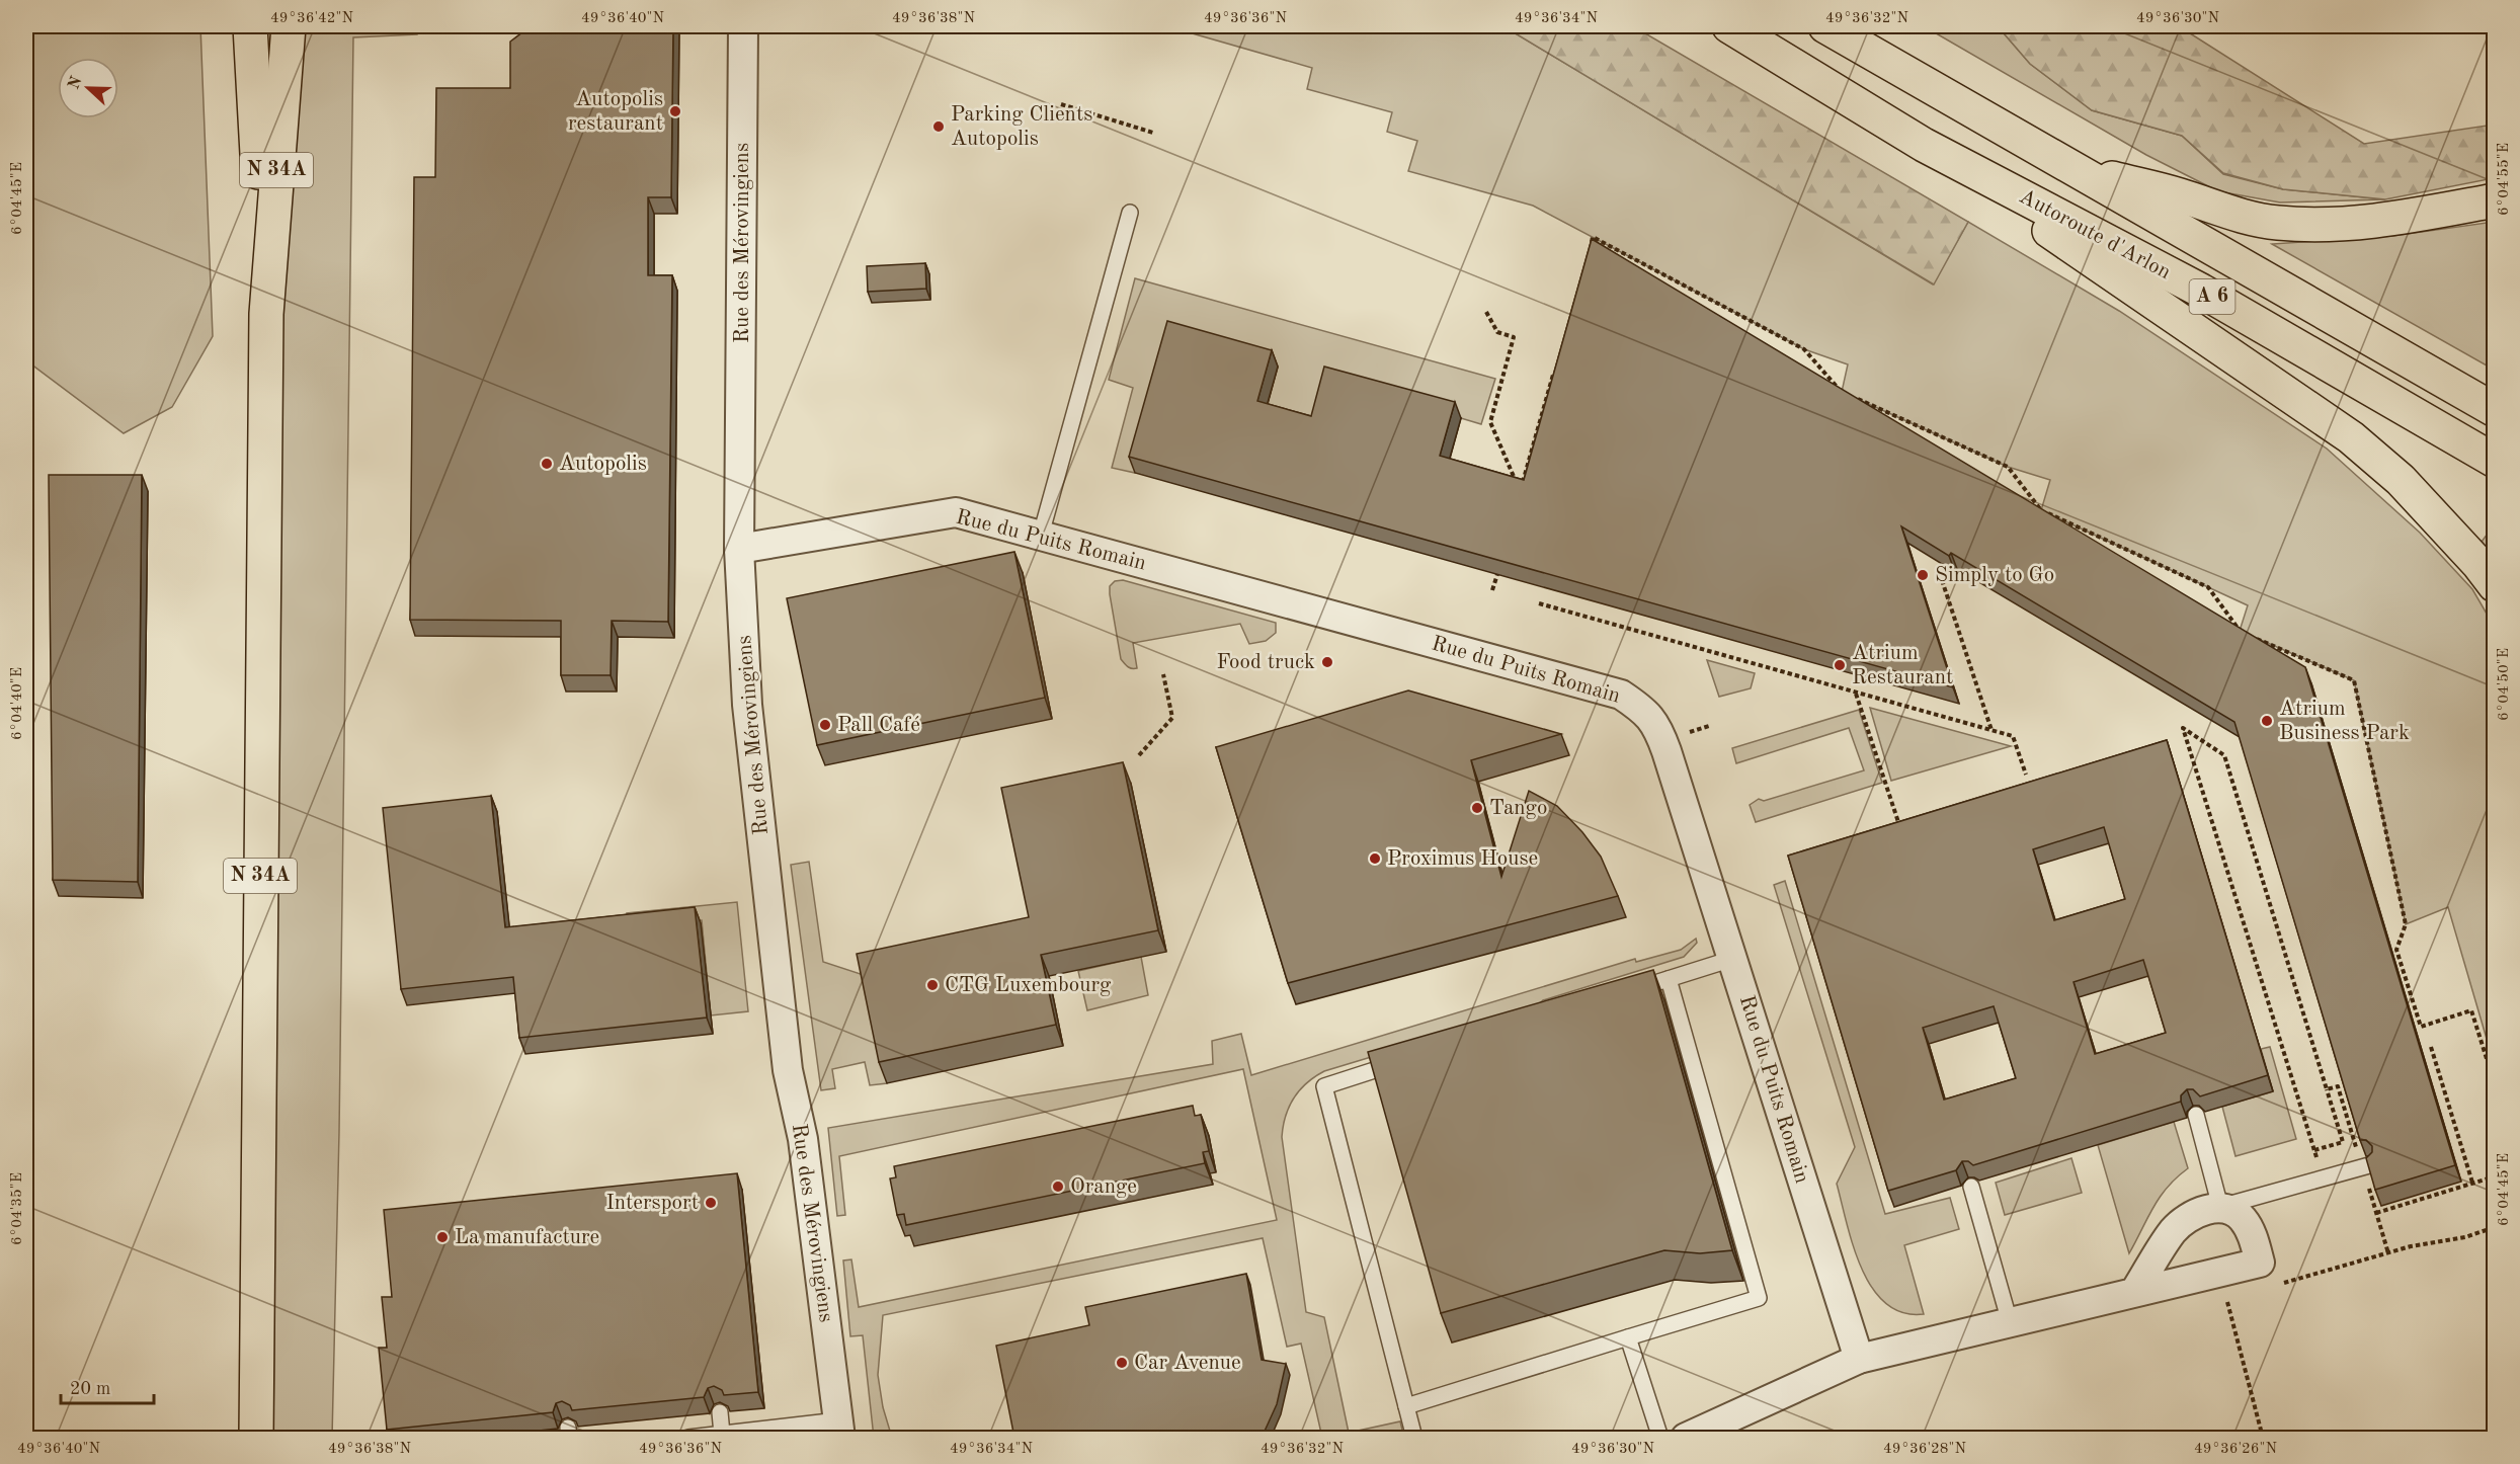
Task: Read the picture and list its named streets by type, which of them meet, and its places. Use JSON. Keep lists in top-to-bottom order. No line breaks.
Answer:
{"streets":{"main road":["N 34A","Autoroute d'Arlon","A 6"],"street":["Rue des Mérovingiens","Rue du Puits Romain"]},"crossings":[["Autoroute d'Arlon","A 6"],["Rue des Mérovingiens","Rue du Puits Romain"]],"places":["Autopolis restaurant","Parking Clients Autopolis","Autopolis","Simply to Go","Food truck","Atrium Restaurant","Atrium Business Park","Pall Café","Tango","Proximus House","CTG Luxembourg","Orange","Intersport","La manufacture","Car Avenue"],"scale_bar":"20 m","north":"left","coordinates":["49°36'42\"N","49°36'40\"N","49°36'38\"N","49°36'36\"N","49°36'34\"N","49°36'32\"N","49°36'30\"N","6°04'55\"E","6°04'45\"E","6°04'50\"E","6°04'40\"E","6°04'35\"E","49°36'28\"N","49°36'26\"N"]}
